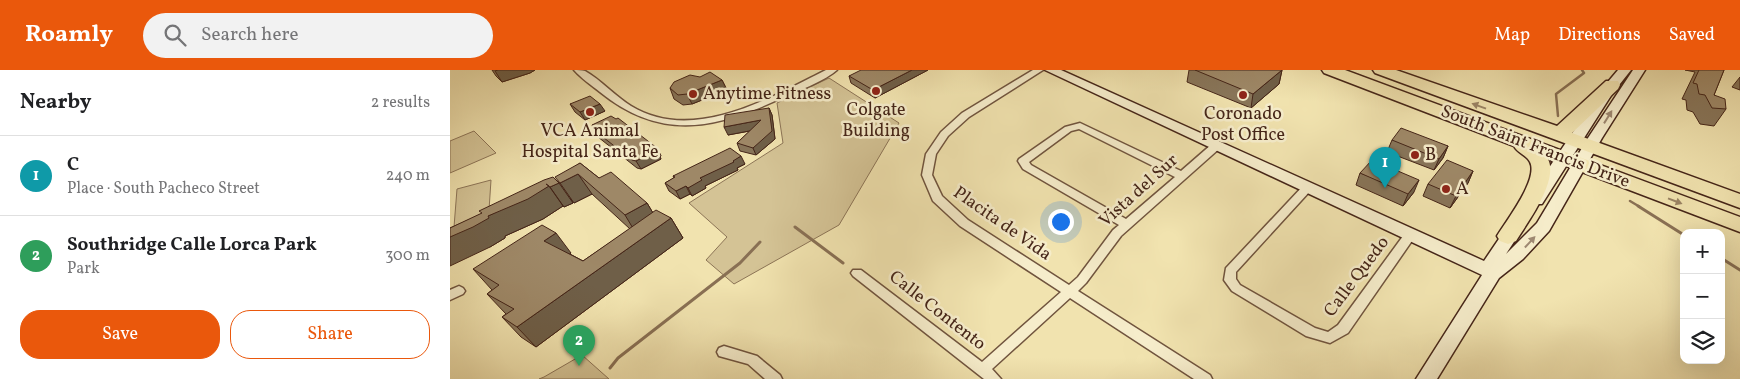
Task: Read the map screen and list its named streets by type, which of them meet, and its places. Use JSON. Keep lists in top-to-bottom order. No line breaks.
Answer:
{"streets":{"highway":["South Saint Francis Drive"],"street":["Vista del Sur","Placita de Vida","Calle Quedo","Calle Contento"]},"crossings":[["Vista del Sur","Placita de Vida"],["Vista del Sur","Calle Contento"]],"places":["Colgate Building","Anytime Fitness","Coronado Post Office","VCA Animal Hospital Santa Fe","B","A"],"page":{"header":"Roamly","search":"Search here","nav":["Map","Directions","Saved"],"heading":["Nearby","2 results"],"list":[{"mark":"1","name":"C","note":"Place · South Pacheco Street","value":"240 m"},{"mark":"2","name":"Southridge Calle Lorca Park","note":"Park","value":"300 m"}],"pins":["1","2"],"map_buttons":["+","−"],"buttons":["Save","Share"]}}
